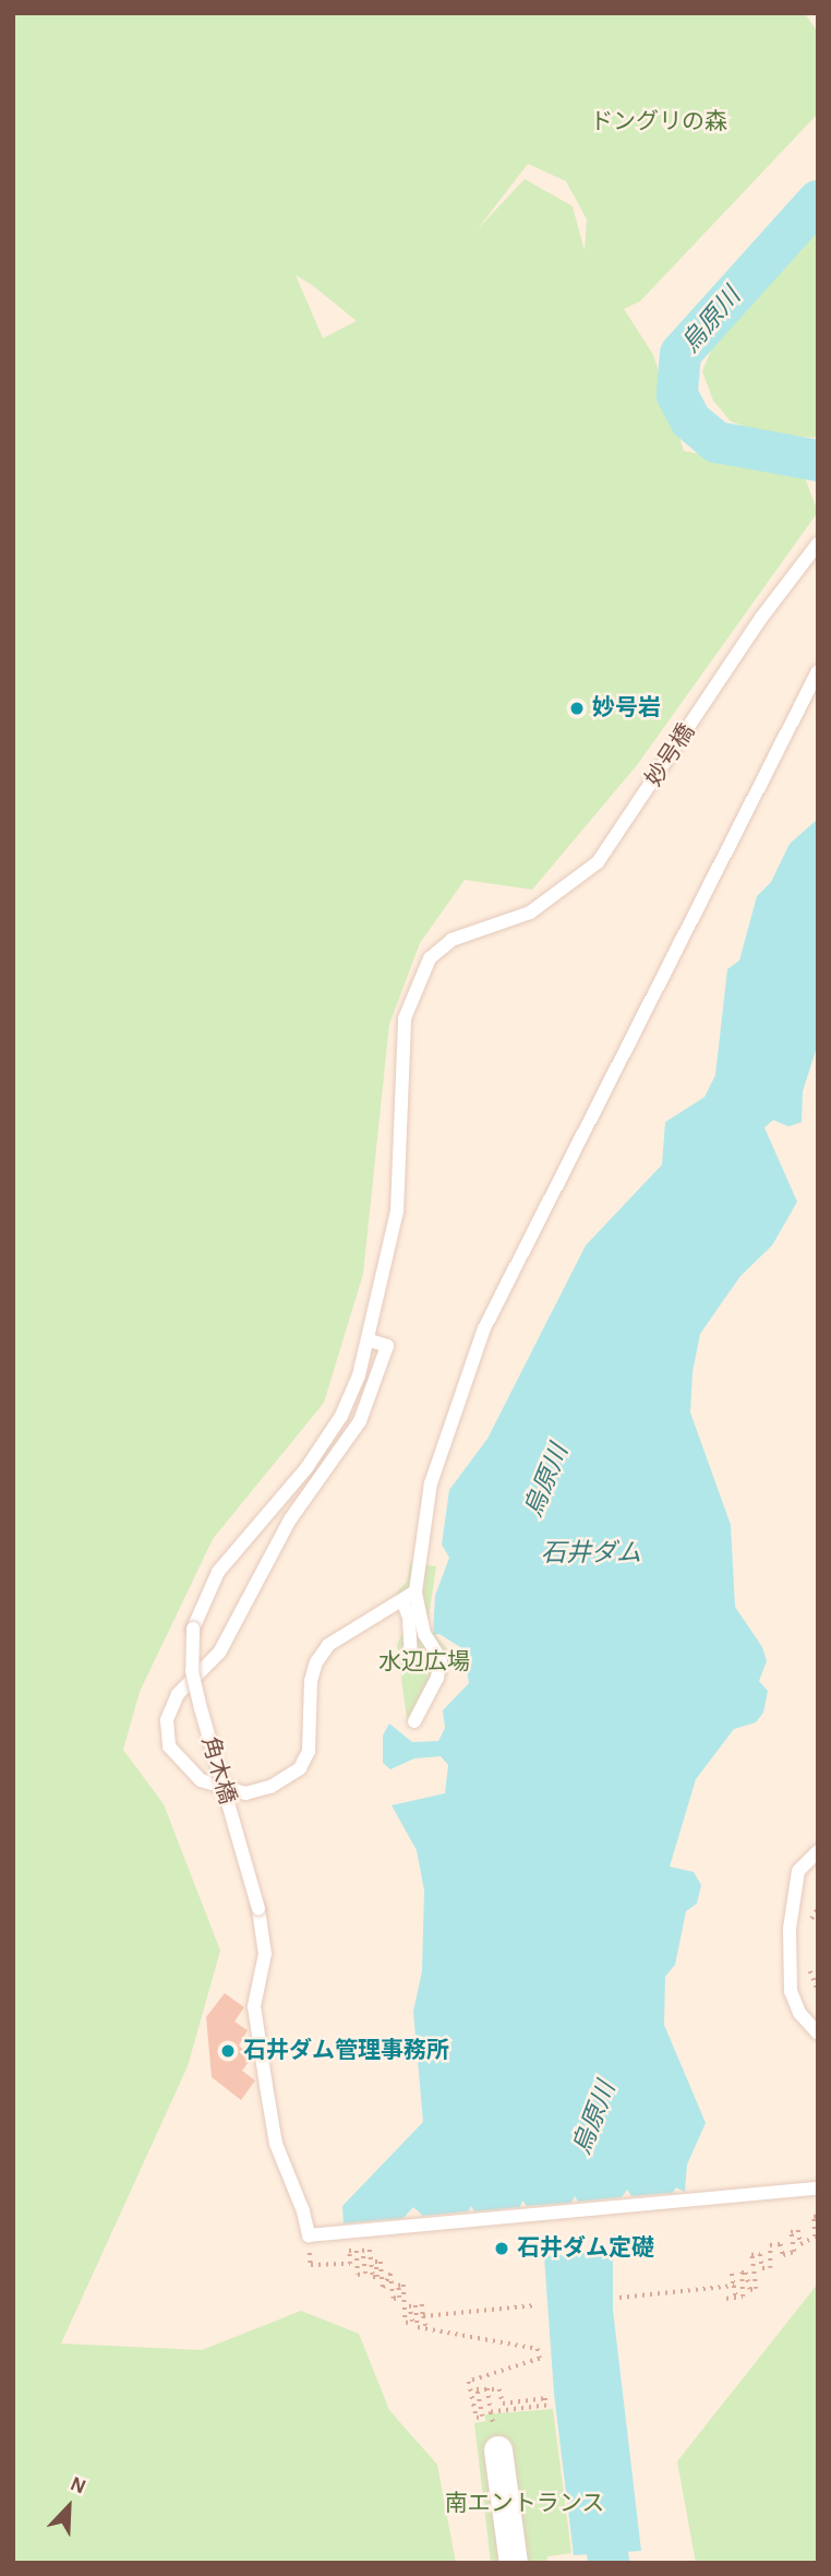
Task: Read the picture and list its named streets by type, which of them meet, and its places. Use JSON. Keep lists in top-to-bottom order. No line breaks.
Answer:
{"streets":{"lane":["妙号橋","角木橋"]},"crossings":[["妙号橋","角木橋"]],"water":["烏原川","石井ダム"],"parks":["ドングリの森","水辺広場","南エントランス"],"places":["妙号岩","石井ダム管理事務所","石井ダム定礎"],"north":"top right"}
